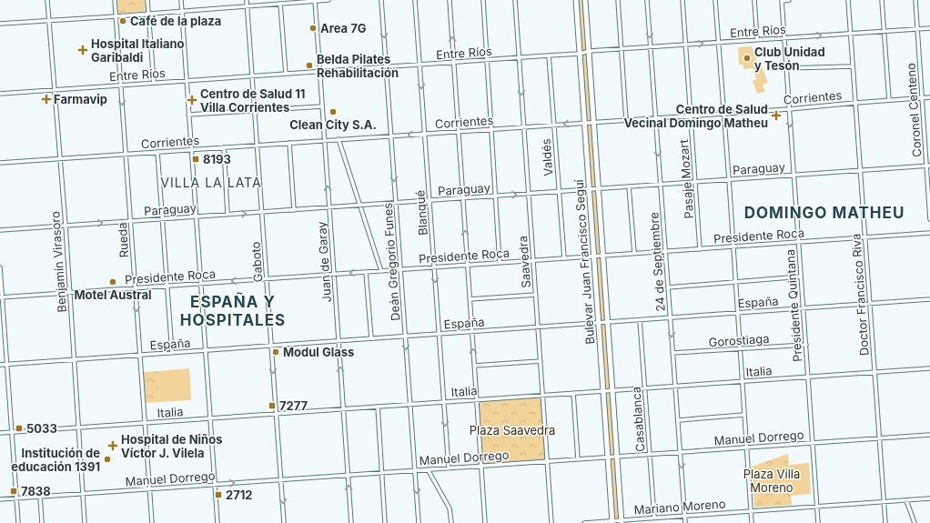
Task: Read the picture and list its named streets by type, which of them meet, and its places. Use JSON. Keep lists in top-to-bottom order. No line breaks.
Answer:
{"streets":{"main road":["Bulevar Juan Francisco Seguí"],"street":["Entre Ríos","Corrientes","Coronel Centeno","Valdés","Paraguay","Pasaje Mozart","Blanqué","Presidente Roca","Rueda","Benjamín Virasoro","Gaboto","Juan de Garay","Deán Gregorio Funes","Saavedra","24 de Septiembre","Doctor Francisco Riva","España","Presidente Quintana","Gorostiaga","Italia","Casablanca","Manuel Dorrego","Mariano Moreno"]},"crossings":[["Entre Ríos","Coronel Centeno"],["Entre Ríos","Valdés"],["Entre Ríos","Pasaje Mozart"],["Entre Ríos","Blanqué"],["Entre Ríos","Rueda"],["Entre Ríos","Benjamín Virasoro"],["Entre Ríos","Gaboto"],["Entre Ríos","Juan de Garay"],["Entre Ríos","Deán Gregorio Funes"],["Entre Ríos","Saavedra"],["Entre Ríos","Bulevar Juan Francisco Seguí"],["Entre Ríos","24 de Septiembre"],["Entre Ríos","Doctor Francisco Riva"],["Entre Ríos","Presidente Quintana"],["Corrientes","Coronel Centeno"],["Corrientes","Valdés"],["Corrientes","Pasaje Mozart"],["Corrientes","Blanqué"],["Corrientes","Rueda"],["Corrientes","Benjamín Virasoro"],["Corrientes","Gaboto"],["Corrientes","Juan de Garay"],["Corrientes","Deán Gregorio Funes"],["Corrientes","Saavedra"],["Corrientes","Bulevar Juan Francisco Seguí"],["Corrientes","24 de Septiembre"],["Corrientes","Doctor Francisco Riva"],["Corrientes","Presidente Quintana"],["Coronel Centeno","Paraguay"],["Valdés","Paraguay"],["Valdés","Presidente Roca"],["Paraguay","Pasaje Mozart"],["Paraguay","Blanqué"],["Paraguay","Rueda"],["Paraguay","Benjamín Virasoro"],["Paraguay","Gaboto"],["Paraguay","Juan de Garay"],["Paraguay","Deán Gregorio Funes"],["Paraguay","Saavedra"],["Paraguay","Bulevar Juan Francisco Seguí"],["Paraguay","24 de Septiembre"],["Paraguay","Doctor Francisco Riva"],["Paraguay","Presidente Quintana"],["Pasaje Mozart","Presidente Roca"],["Blanqué","Presidente Roca"],["Blanqué","España"],["Blanqué","Italia"],["Blanqué","Manuel Dorrego"],["Presidente Roca","Rueda"],["Presidente Roca","Benjamín Virasoro"],["Presidente Roca","Gaboto"],["Presidente Roca","Juan de Garay"],["Presidente Roca","Deán Gregorio Funes"],["Presidente Roca","Saavedra"],["Presidente Roca","Bulevar Juan Francisco Seguí"],["Presidente Roca","24 de Septiembre"],["Presidente Roca","Doctor Francisco Riva"],["Presidente Roca","Presidente Quintana"],["Rueda","España"],["Rueda","Italia"],["Rueda","Manuel Dorrego"],["Benjamín Virasoro","España"],["Benjamín Virasoro","Italia"],["Benjamín Virasoro","Manuel Dorrego"],["Gaboto","España"],["Gaboto","Italia"],["Gaboto","Manuel Dorrego"],["Juan de Garay","España"],["Juan de Garay","Italia"],["Juan de Garay","Manuel Dorrego"],["Deán Gregorio Funes","España"],["Deán Gregorio Funes","Italia"],["Deán Gregorio Funes","Manuel Dorrego"],["Saavedra","España"],["Saavedra","Italia"],["Saavedra","Manuel Dorrego"],["Bulevar Juan Francisco Seguí","España"],["Bulevar Juan Francisco Seguí","Italia"],["Bulevar Juan Francisco Seguí","Manuel Dorrego"],["Bulevar Juan Francisco Seguí","Mariano Moreno"],["24 de Septiembre","España"],["24 de Septiembre","Gorostiaga"],["24 de Septiembre","Italia"],["24 de Septiembre","Manuel Dorrego"],["24 de Septiembre","Mariano Moreno"],["Doctor Francisco Riva","España"],["Doctor Francisco Riva","Italia"],["Doctor Francisco Riva","Manuel Dorrego"],["Doctor Francisco Riva","Mariano Moreno"],["España","Presidente Quintana"],["España","Casablanca"],["Presidente Quintana","Gorostiaga"],["Presidente Quintana","Italia"],["Presidente Quintana","Manuel Dorrego"],["Presidente Quintana","Mariano Moreno"],["Italia","Casablanca"],["Casablanca","Manuel Dorrego"],["Casablanca","Mariano Moreno"]],"one_way":["Blanqué","Deán Gregorio Funes","24 de Septiembre"],"districts":["VILLA LA LATA","DOMINGO MATHEU","ESPAÑA Y HOSPITALES"],"parks":["Plaza Saavedra","Plaza Villa Moreno"],"places":{"other":["Café de la plaza","Area 7G","Club Unidad y Tesón","Belda Pilates Rehabilitación","Clean City S.A.","Motel Austral","Modul Glass","Institución de educación 1391"],"health":["Hospital Italiano Garibaldi","Farmavip","Centro de Salud 11 Villa Corrientes","Centro de Salud Vecinal Domingo Matheu","Hospital de Niños Víctor J. Vilela"],"transit":["8193","7277","5033","7838","2712"]}}
